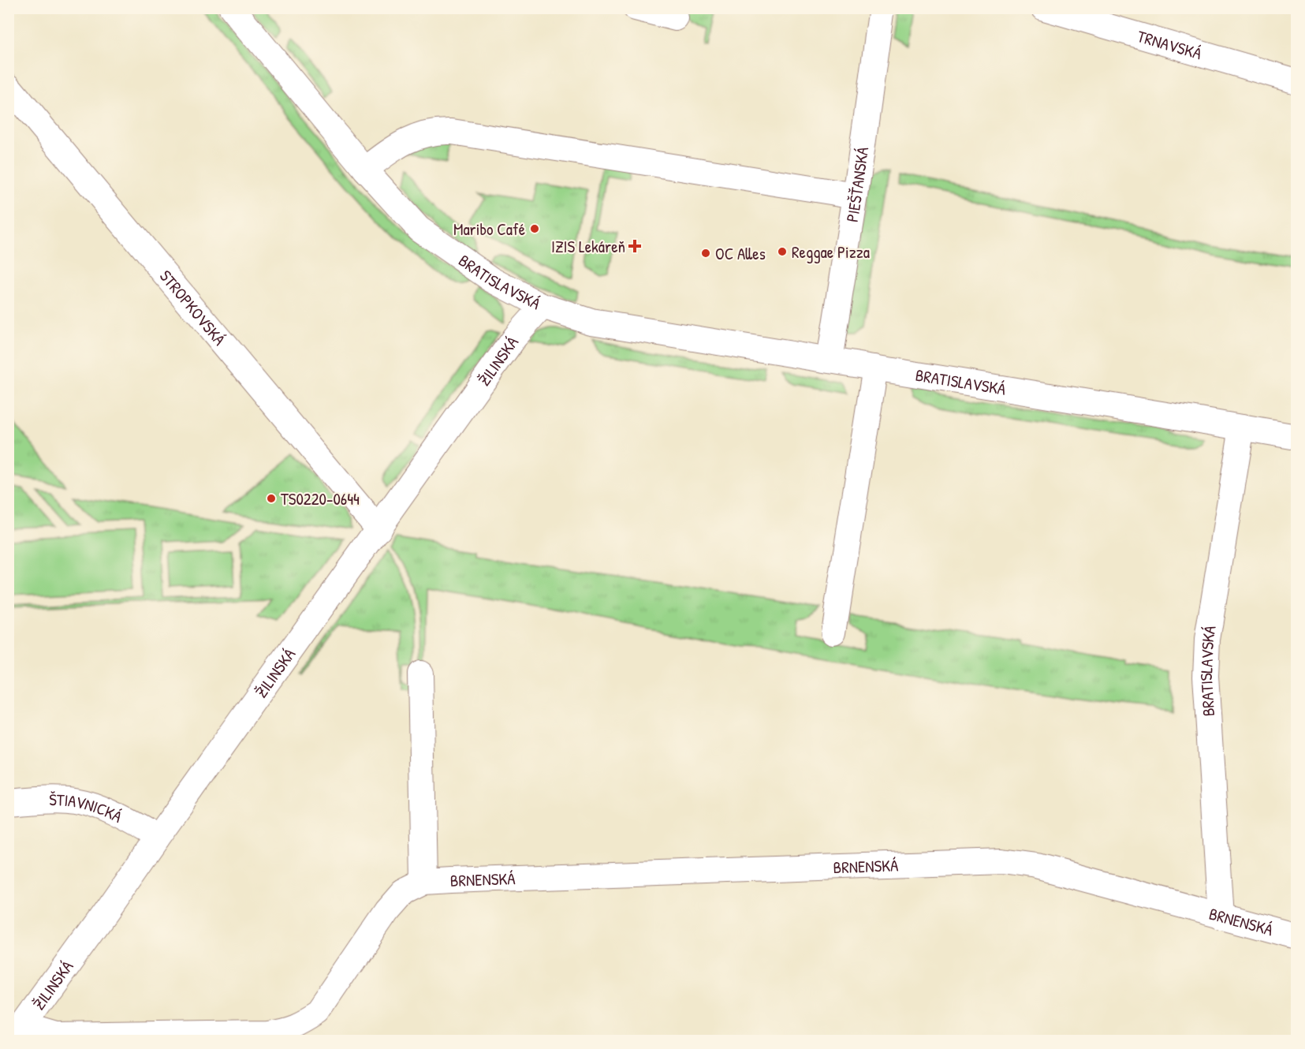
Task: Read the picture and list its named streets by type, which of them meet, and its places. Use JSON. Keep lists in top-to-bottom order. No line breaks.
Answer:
{"streets":{"street":["TRNAVSKÁ","PIEŠŤANSKÁ","BRATISLAVSKÁ","STROPKOVSKÁ","ŽILINSKÁ","ŠTIAVNICKÁ","BRNENSKÁ"]},"crossings":[["PIEŠŤANSKÁ","BRATISLAVSKÁ"],["BRATISLAVSKÁ","ŽILINSKÁ"],["BRATISLAVSKÁ","BRNENSKÁ"],["STROPKOVSKÁ","ŽILINSKÁ"],["ŽILINSKÁ","ŠTIAVNICKÁ"],["ŽILINSKÁ","BRNENSKÁ"]],"places":{"other":["Maribo Café","Reggae Pizza","OC Alles","TS0220-0644"],"health":["IZIS Lekáreň"]}}
